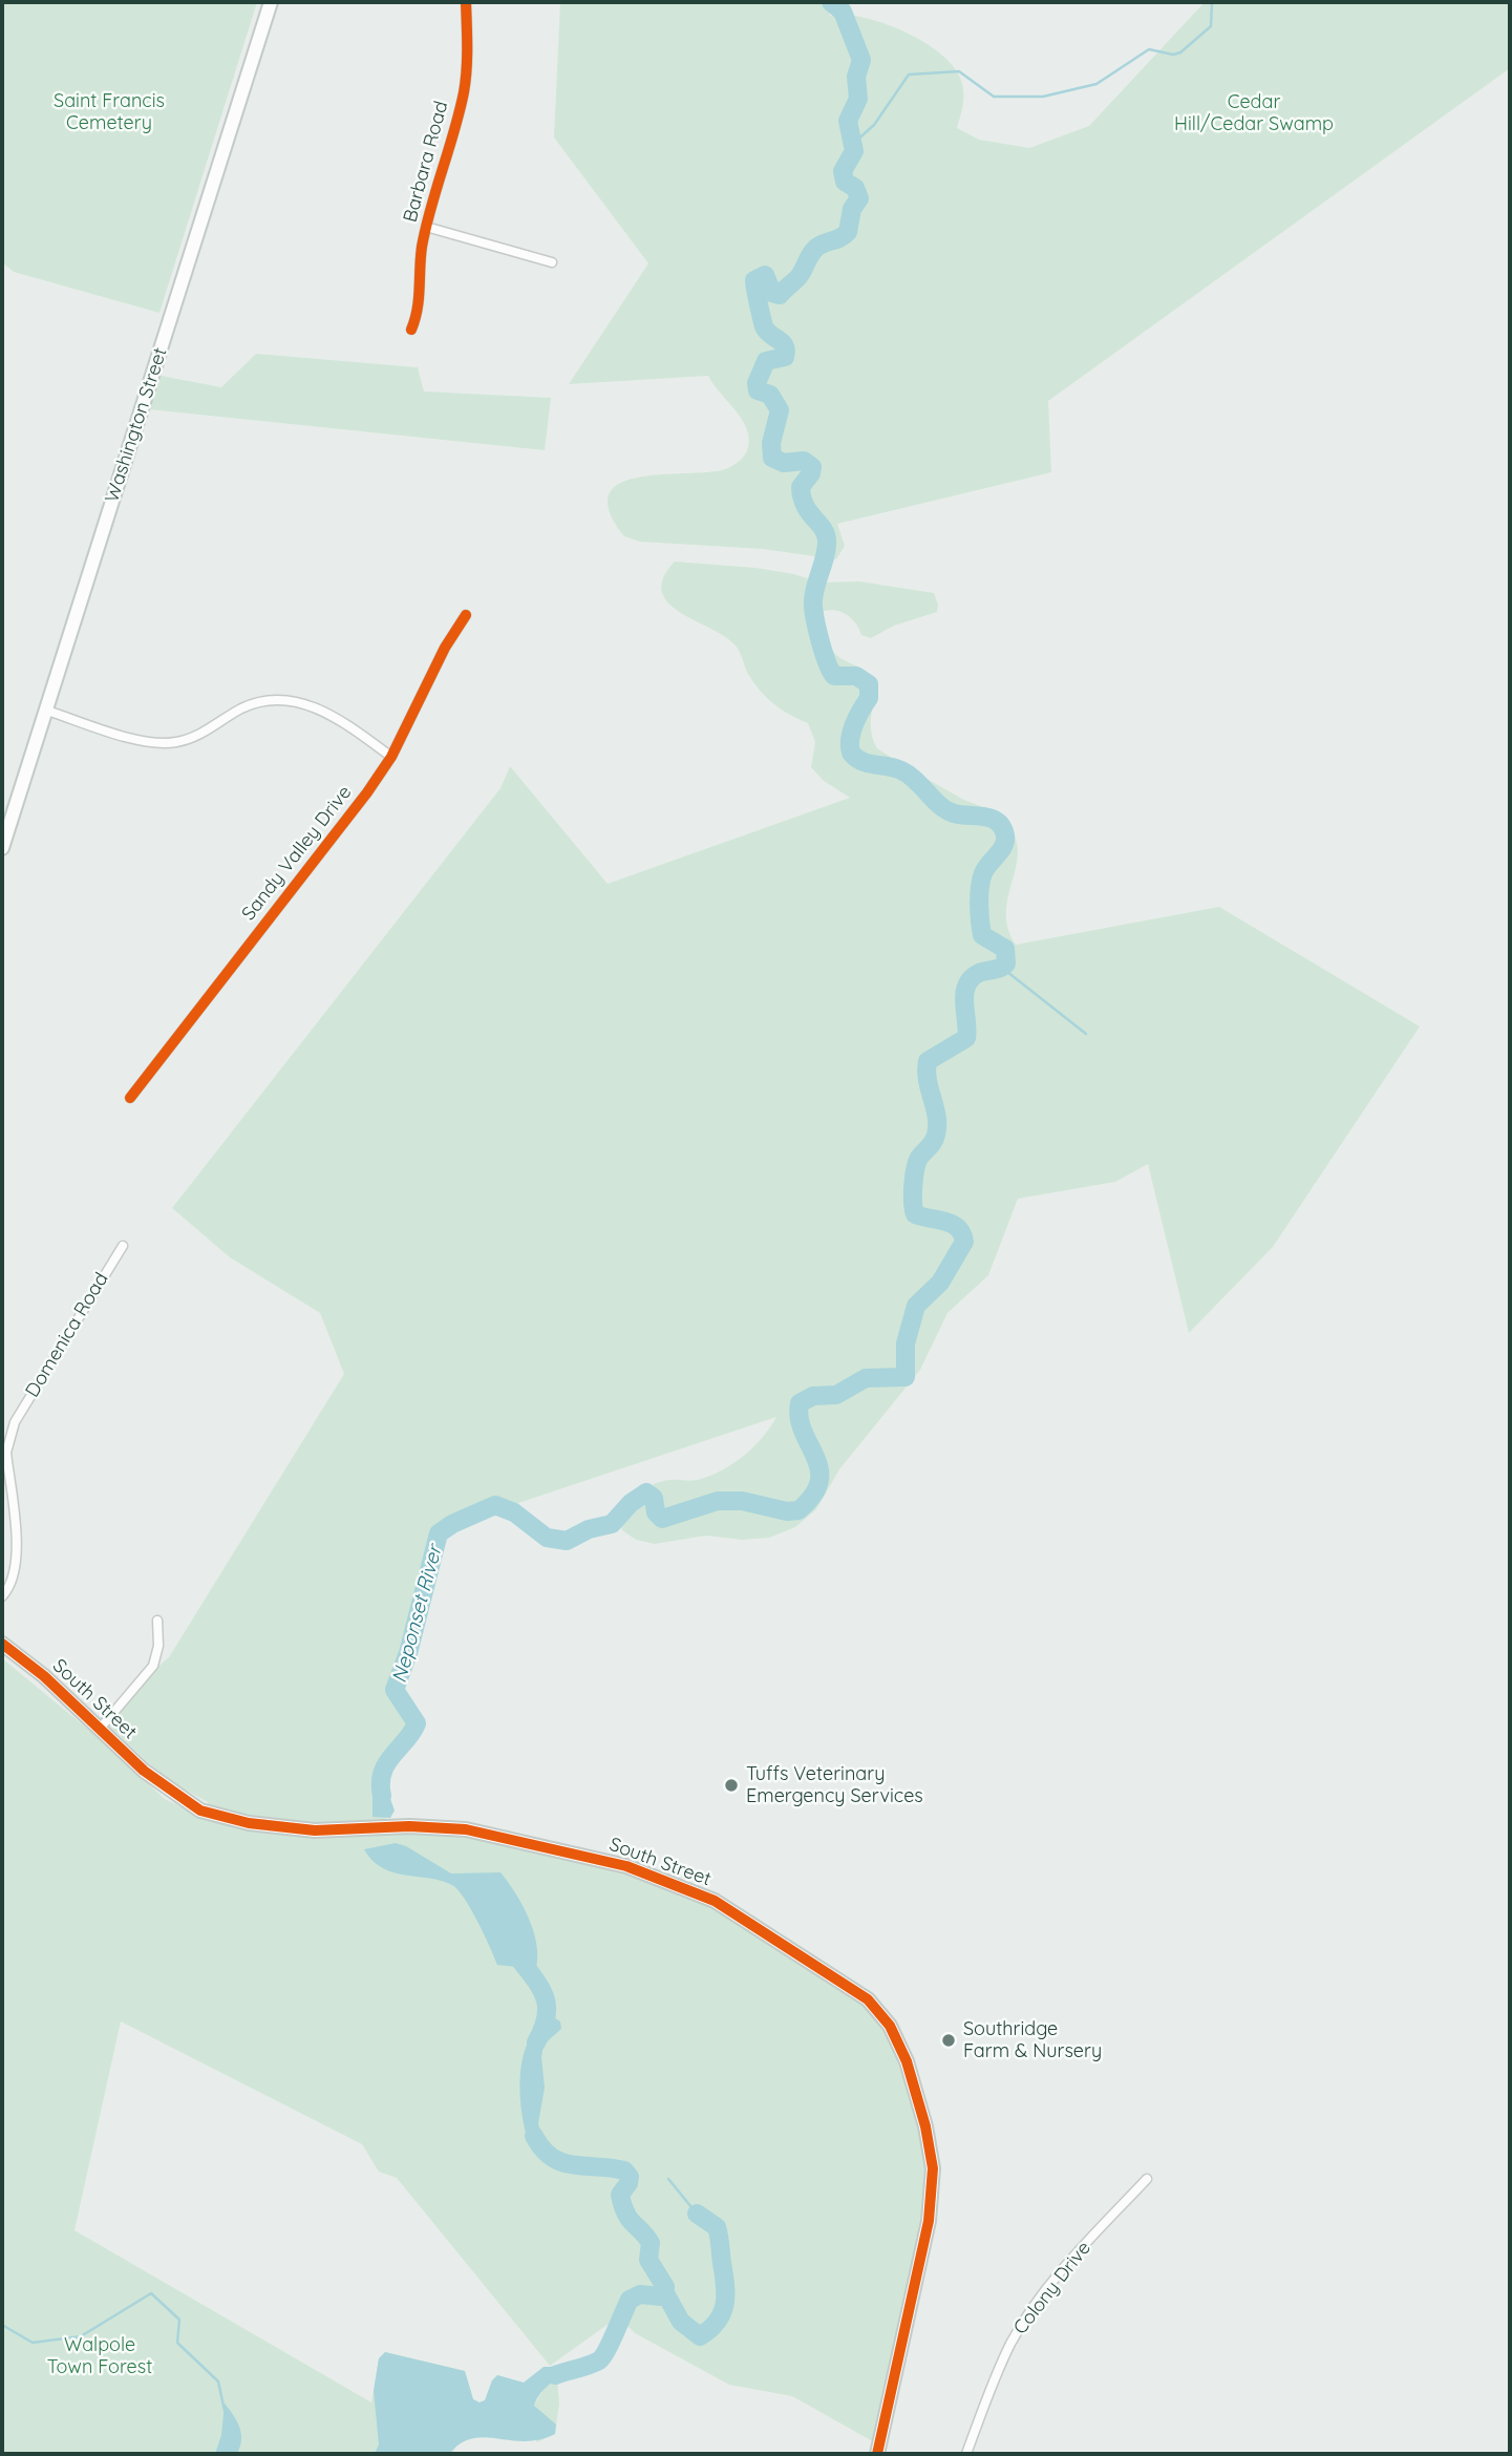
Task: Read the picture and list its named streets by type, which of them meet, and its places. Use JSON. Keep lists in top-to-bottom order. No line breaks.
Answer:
{"streets":{"street":["Barbara Road","Washington Street","Sandy Valley Drive","Domenica Road","South Street","Colony Drive"]},"water":["Neponset River"],"parks":["Saint Francis Cemetery","Cedar Hill/Cedar Swamp","Walpole Town Forest"],"places":["Tuffs Veterinary Emergency Services","Southridge Farm & Nursery"]}
